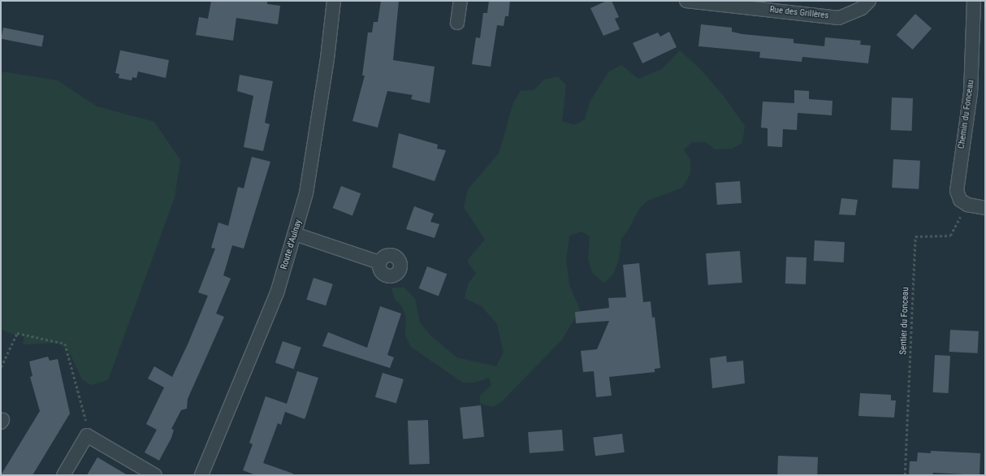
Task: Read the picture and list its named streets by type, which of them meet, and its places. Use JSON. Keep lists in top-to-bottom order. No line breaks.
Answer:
{"streets":{"street":["Rue des Grillères","Chemin du Fonceau","Route d'Aulnay"],"path":["Sentier du Fonceau"]},"crossings":[["Chemin du Fonceau","Sentier du Fonceau"]]}
